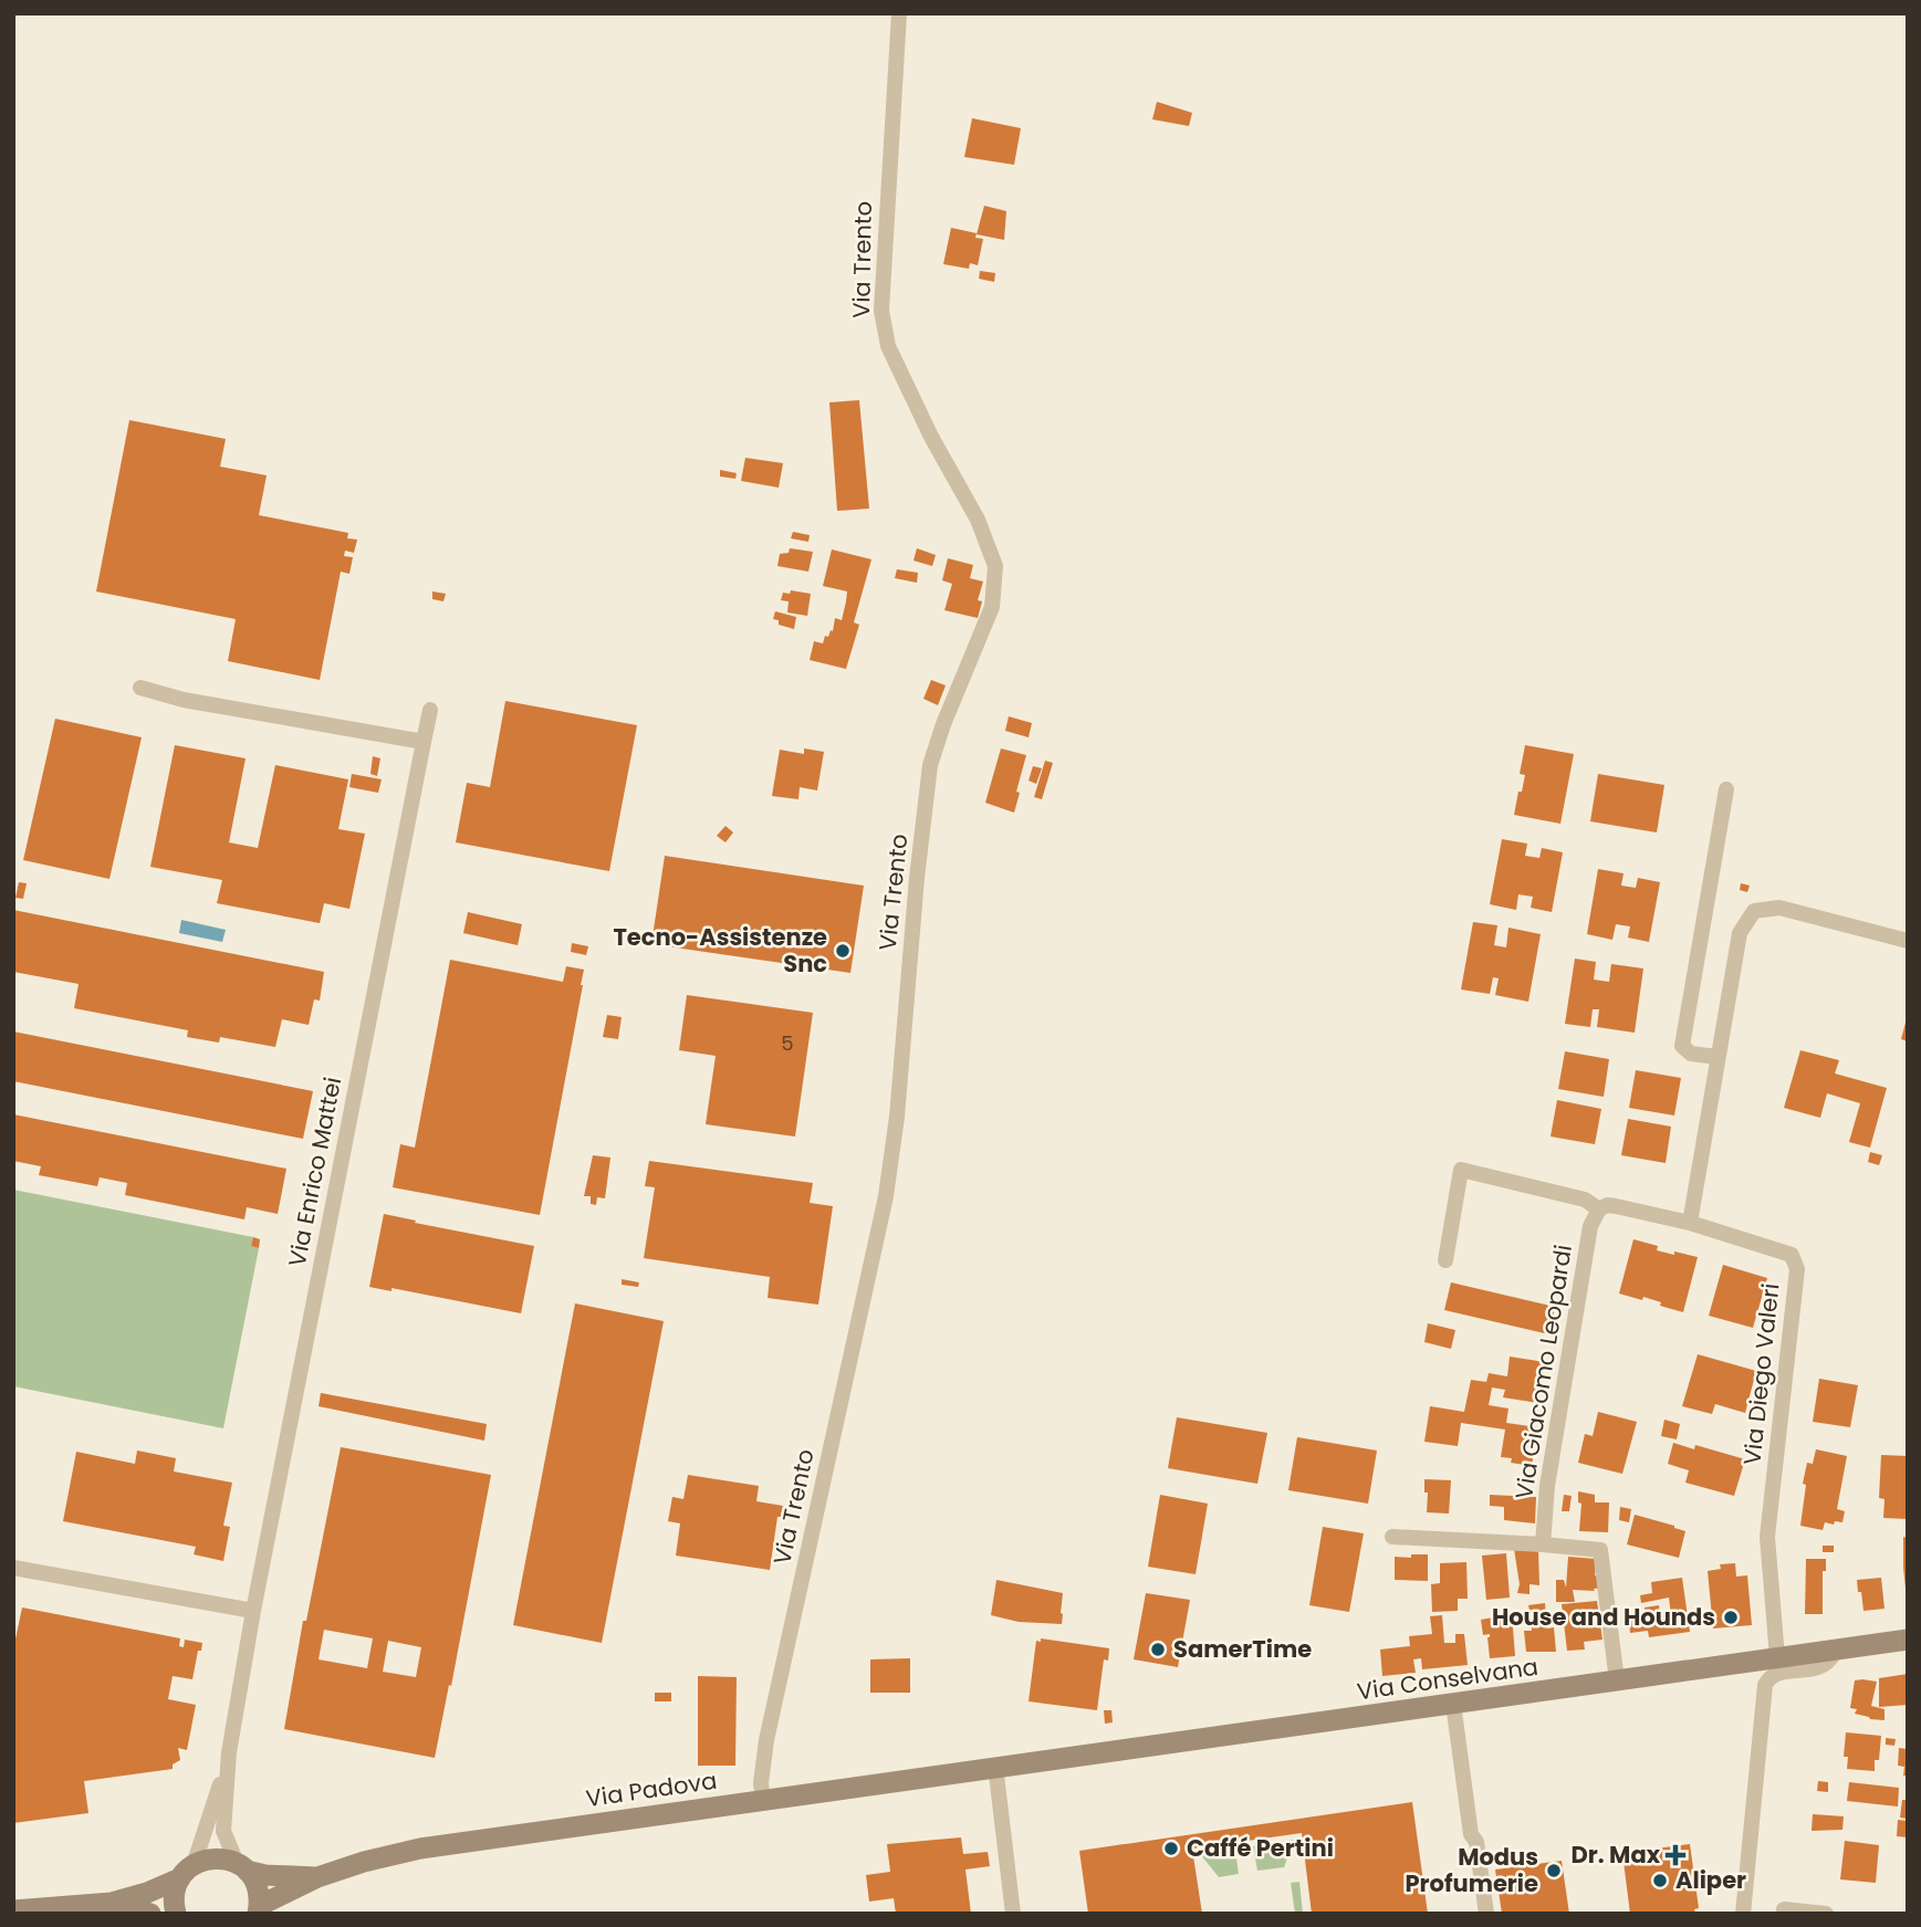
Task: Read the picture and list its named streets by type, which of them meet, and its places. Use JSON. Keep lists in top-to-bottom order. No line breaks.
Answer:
{"streets":{"main road":["Via Conselvana","Via Padova"],"street":["Via Trento","Via Enrico Mattei","Via Giacomo Leopardi","Via Diego Valeri"]},"crossings":[["Via Trento","Via Padova"],["Via Enrico Mattei","Via Padova"],["Via Giacomo Leopardi","Via Diego Valeri"],["Via Diego Valeri","Via Conselvana"],["Via Conselvana","Via Padova"]],"places":{"other":["Tecno-Assistenze Snc","House and Hounds","SamerTime","Caffé Pertini","Modus Profumerie","Aliper"],"health":["Dr. Max"]},"house_numbers":["5"]}
